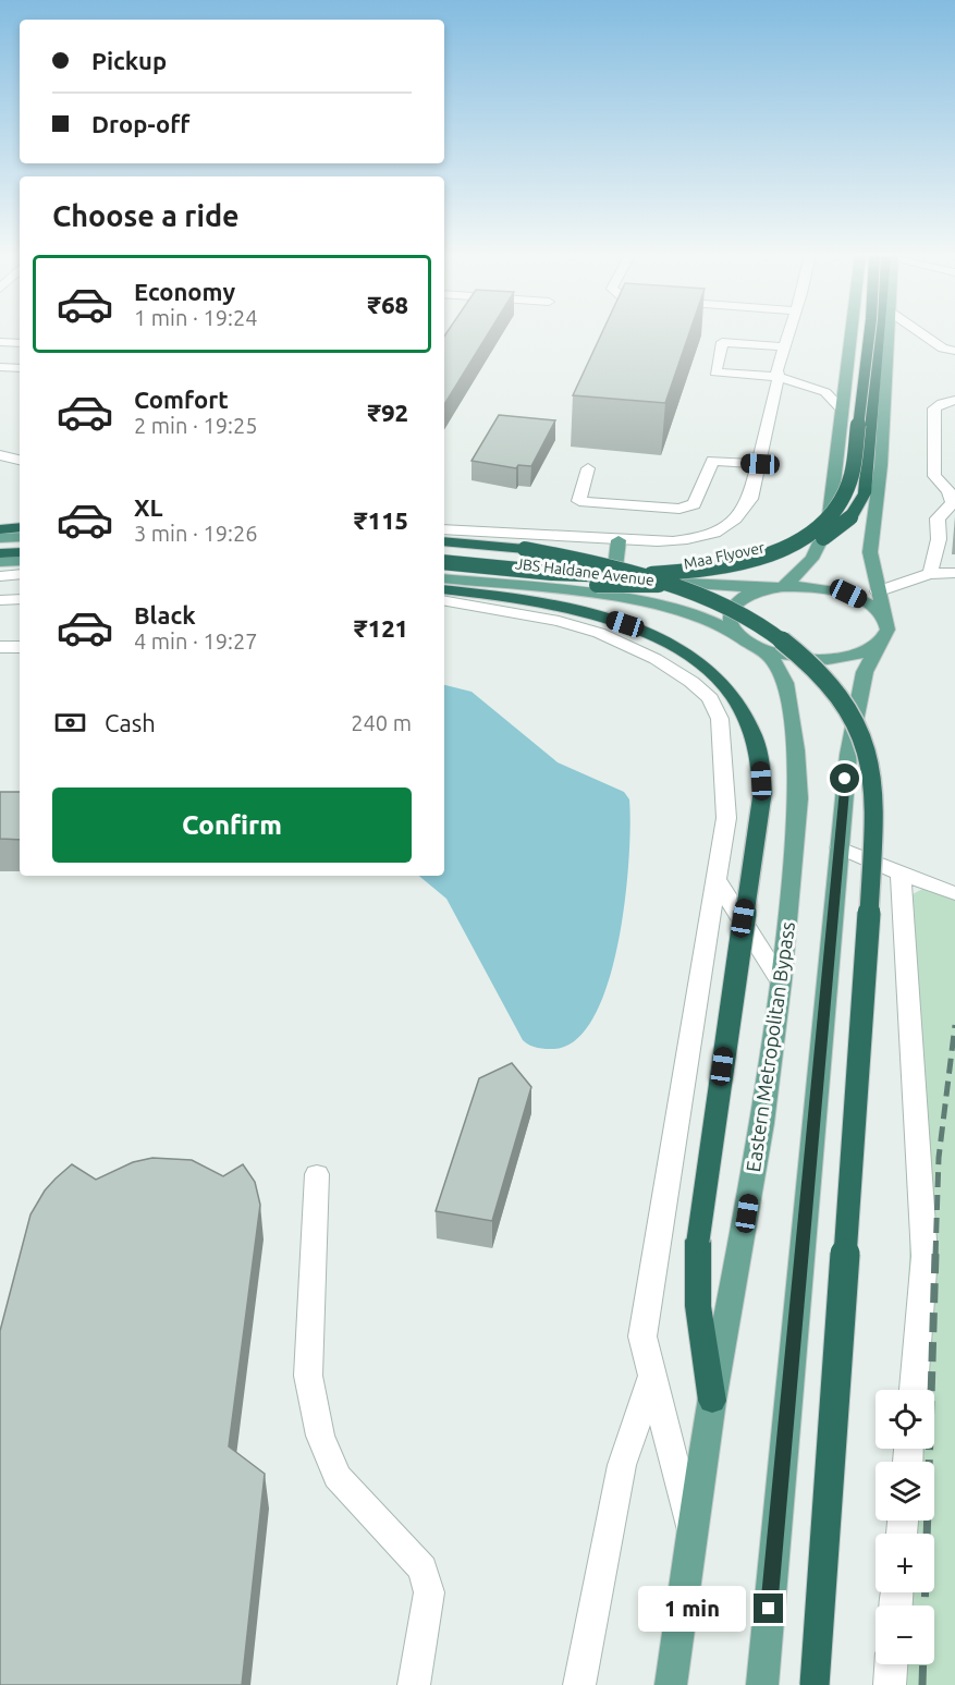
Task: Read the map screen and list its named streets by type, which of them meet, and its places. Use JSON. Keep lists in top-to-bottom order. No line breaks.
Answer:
{"streets":{"highway":["Maa Flyover"],"main road":["JBS Haldane Avenue","Eastern Metropolitan Bypass"]},"crossings":[["JBS Haldane Avenue","Eastern Metropolitan Bypass"]],"page":{"banner":["Pickup","Drop-off"],"heading":"Choose a ride","list":[{"name":"Economy","note":"1 min · 19:24","value":"₹68"},{"name":"Comfort","note":"2 min · 19:25","value":"₹92"},{"name":"XL","note":"3 min · 19:26","value":"₹115"},{"name":"Black","note":"4 min · 19:27","value":"₹121"}],"pay":["Cash","240 m"],"buttons":"Confirm","map_buttons":["+","−"],"bubble":"1 min"}}
